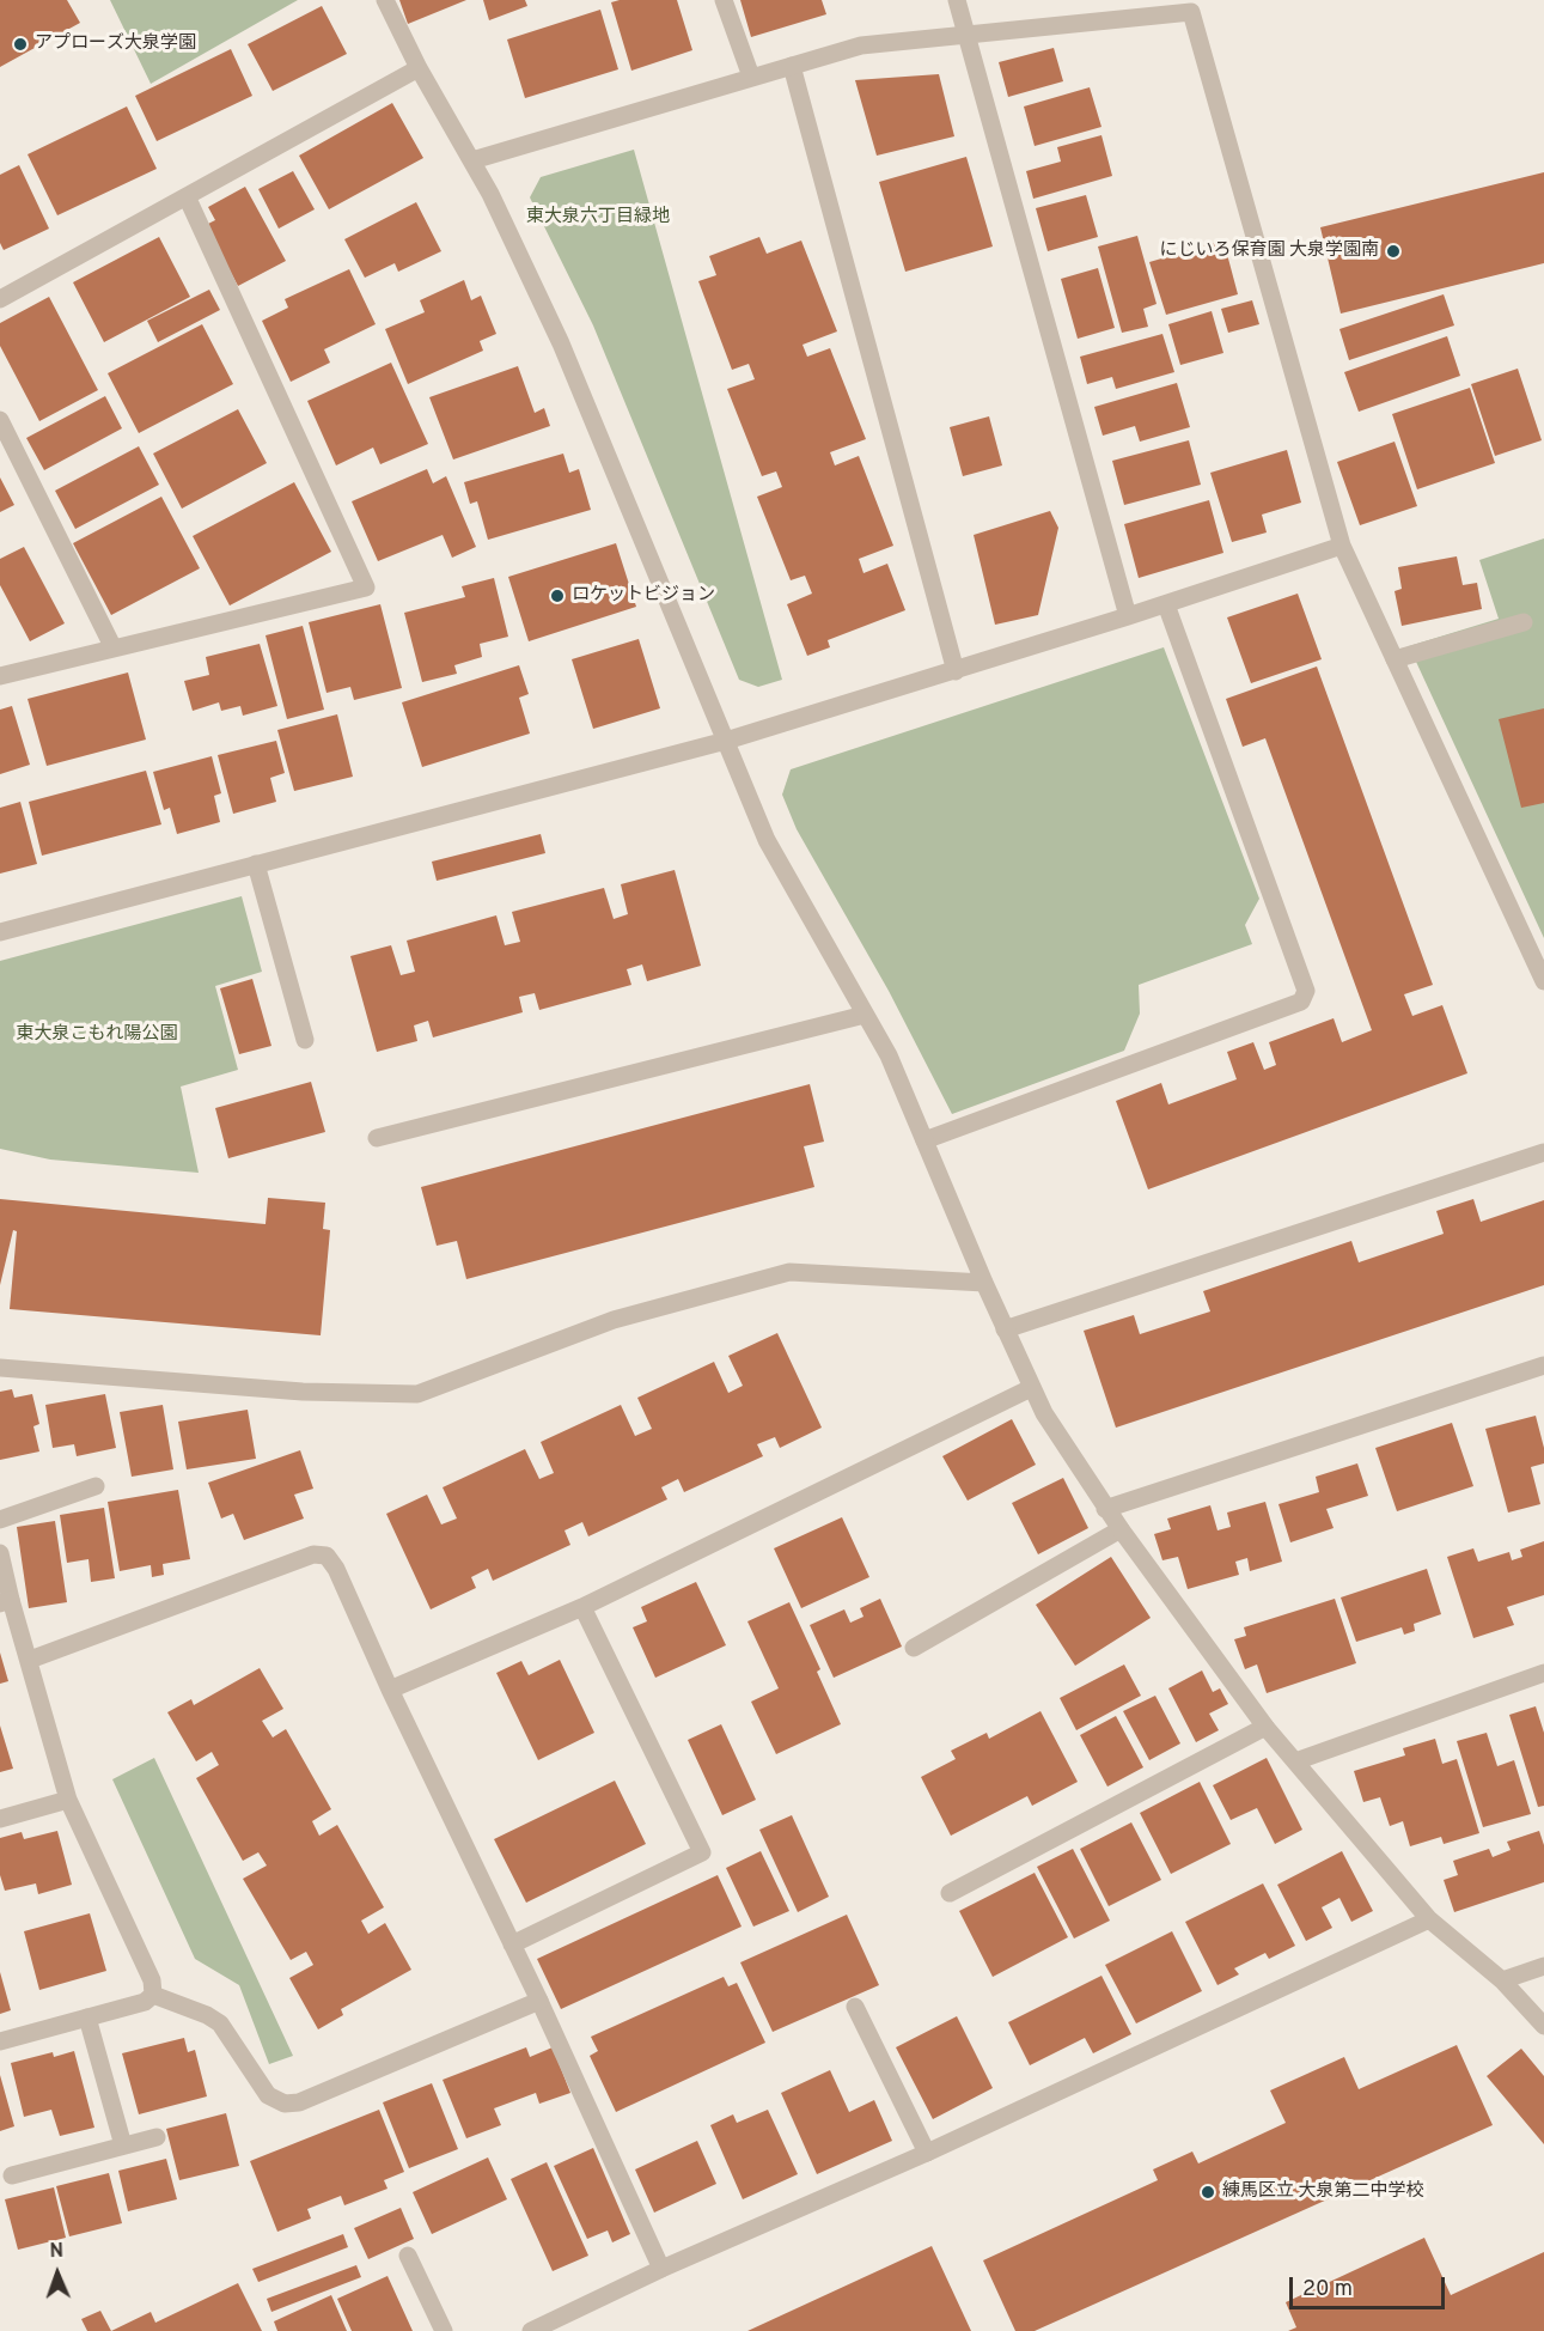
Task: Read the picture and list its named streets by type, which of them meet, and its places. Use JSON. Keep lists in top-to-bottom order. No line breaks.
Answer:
{"parks":["東大泉六丁目緑地","東大泉こもれ陽公園"],"places":["アプローズ大泉学園","にじいろ保育園 大泉学園南","ロケットビジョン","練馬区立 大泉第二中学校"],"scale_bar":"20 m","north":"top"}
